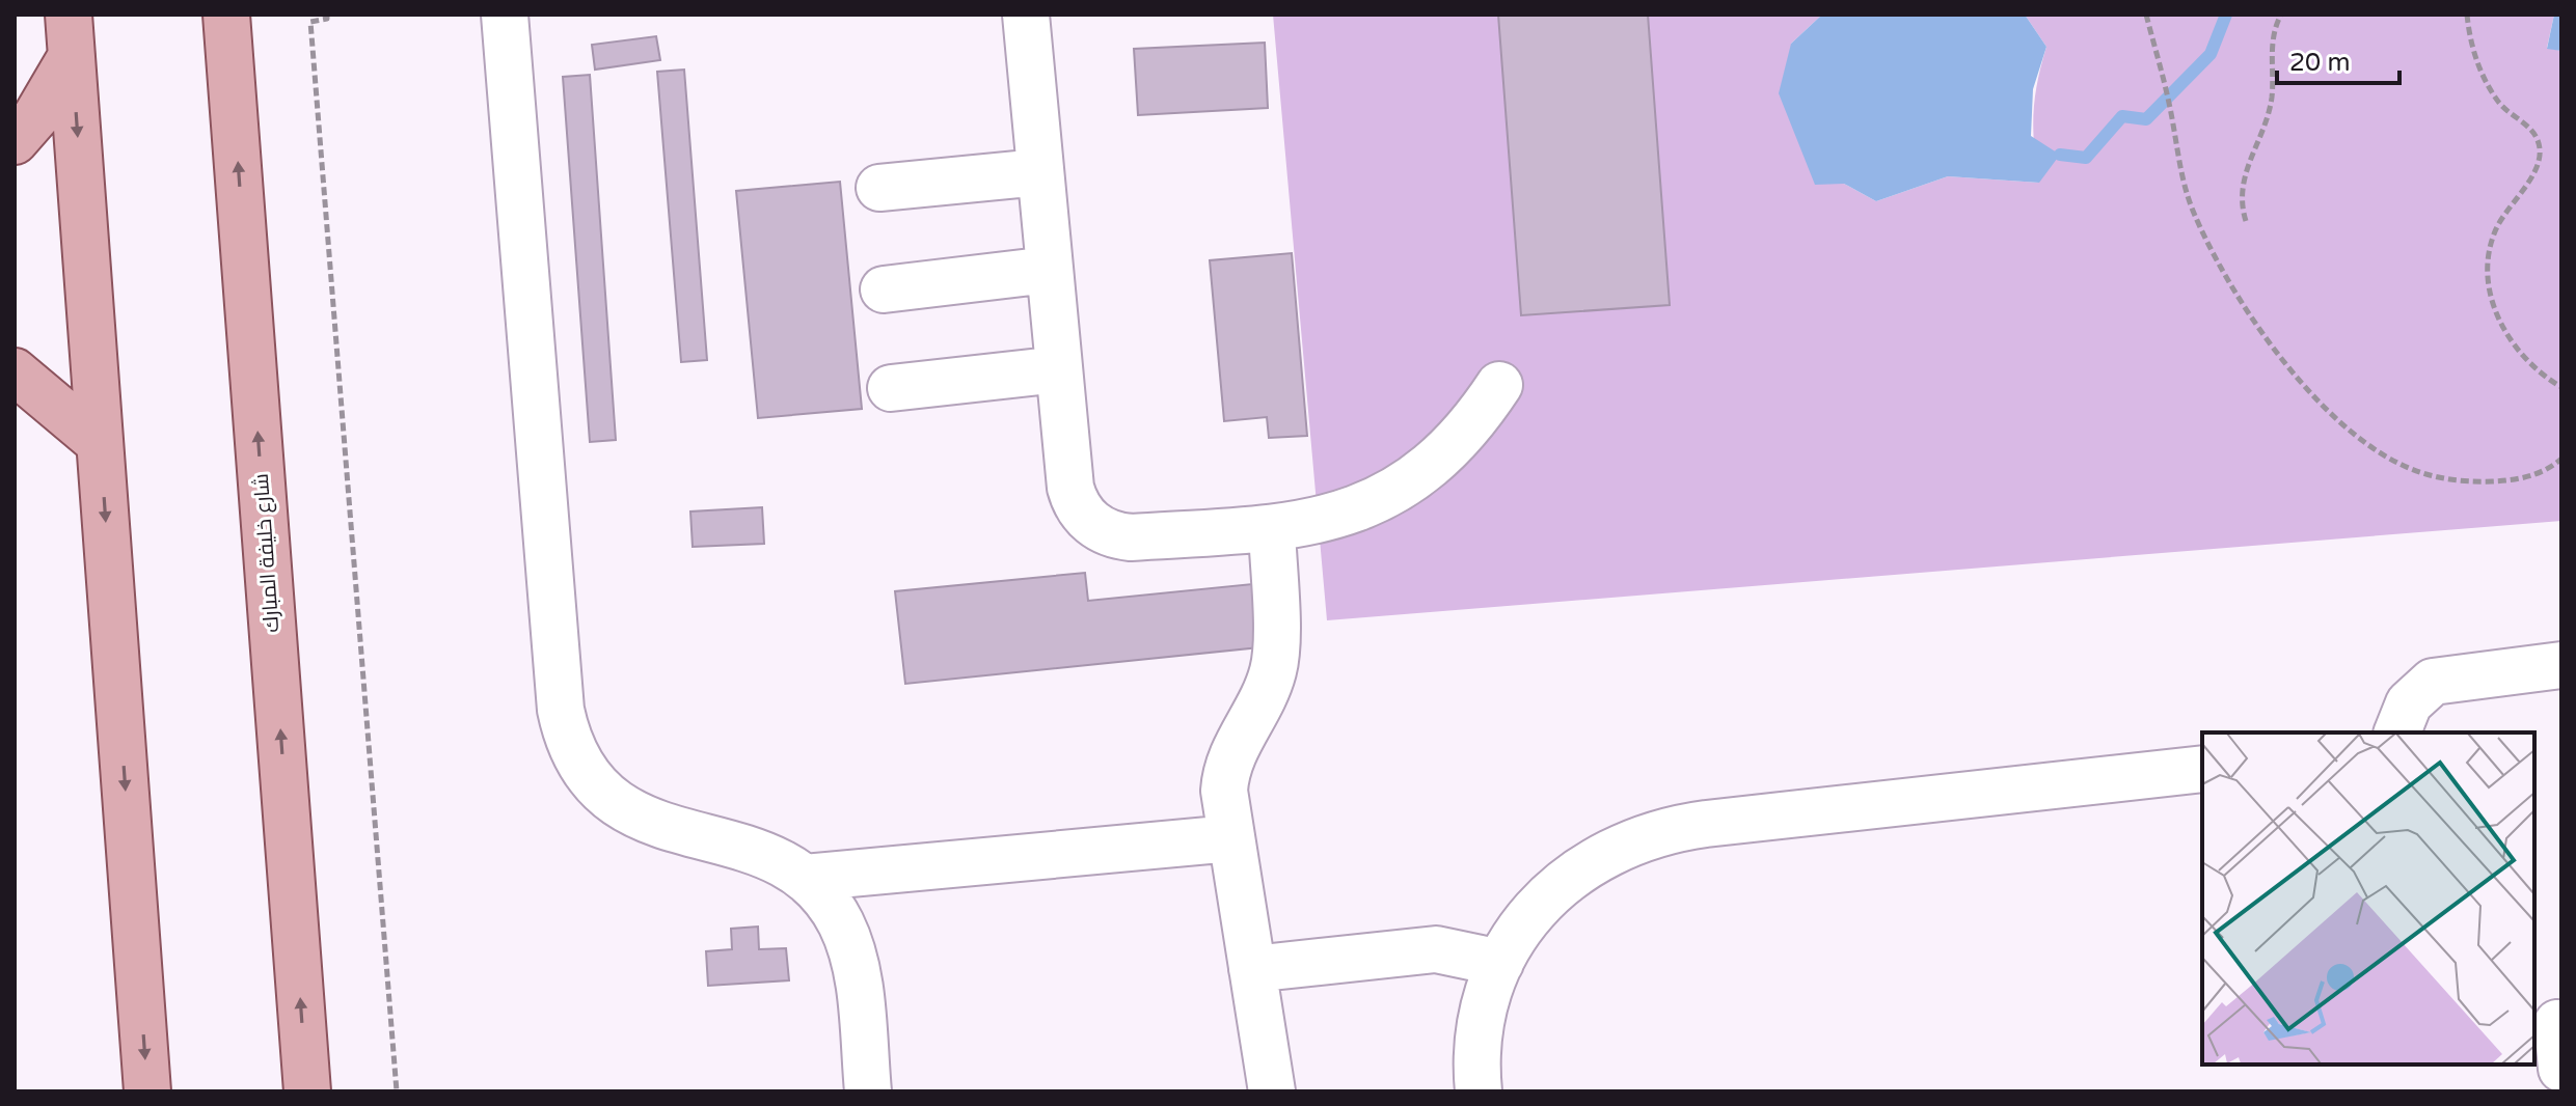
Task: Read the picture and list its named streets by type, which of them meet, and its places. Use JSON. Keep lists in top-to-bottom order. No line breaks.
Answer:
{"streets":{"main road":["شارع خليفة المبارك"]},"scale_bar":"20 m"}
